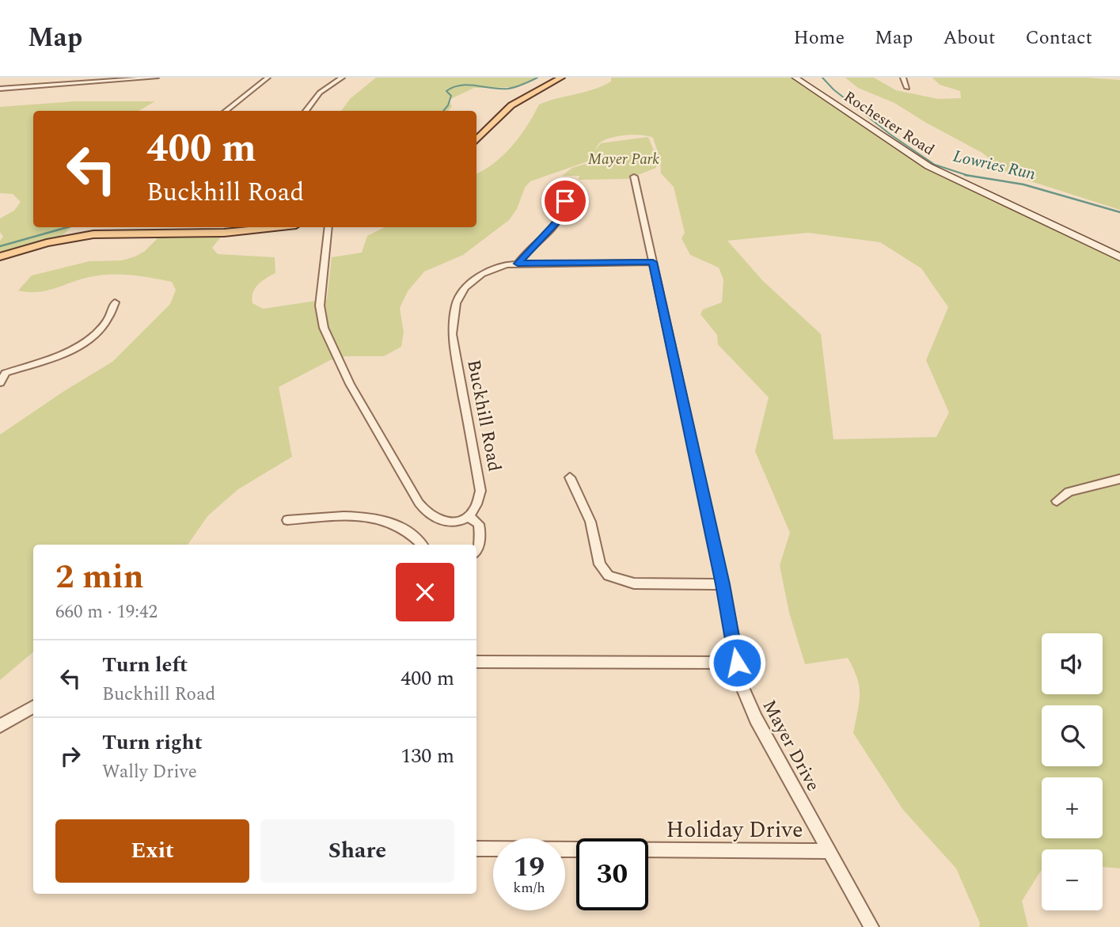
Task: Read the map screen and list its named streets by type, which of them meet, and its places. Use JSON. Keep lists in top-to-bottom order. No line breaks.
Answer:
{"streets":{"street":["Rochester Road","Buckhill Road","Mayer Drive","Holiday Drive"]},"crossings":[["Buckhill Road","Mayer Drive"],["Mayer Drive","Holiday Drive"]],"water":["Lowries Run"],"parks":["Mayer Park"],"page":{"header":"Map","nav":["Home","Map","About","Contact"],"turn":["400 m","Buckhill Road"],"heading":["2 min","660 m · 19:42"],"map_buttons":["+","−"],"list":[{"name":"Turn left","note":"Buckhill Road","value":"400 m"},{"name":"Turn right","note":"Wally Drive","value":"130 m"}],"buttons":["Exit","Share"],"speed":"19 km/h","limit":"30"}}
